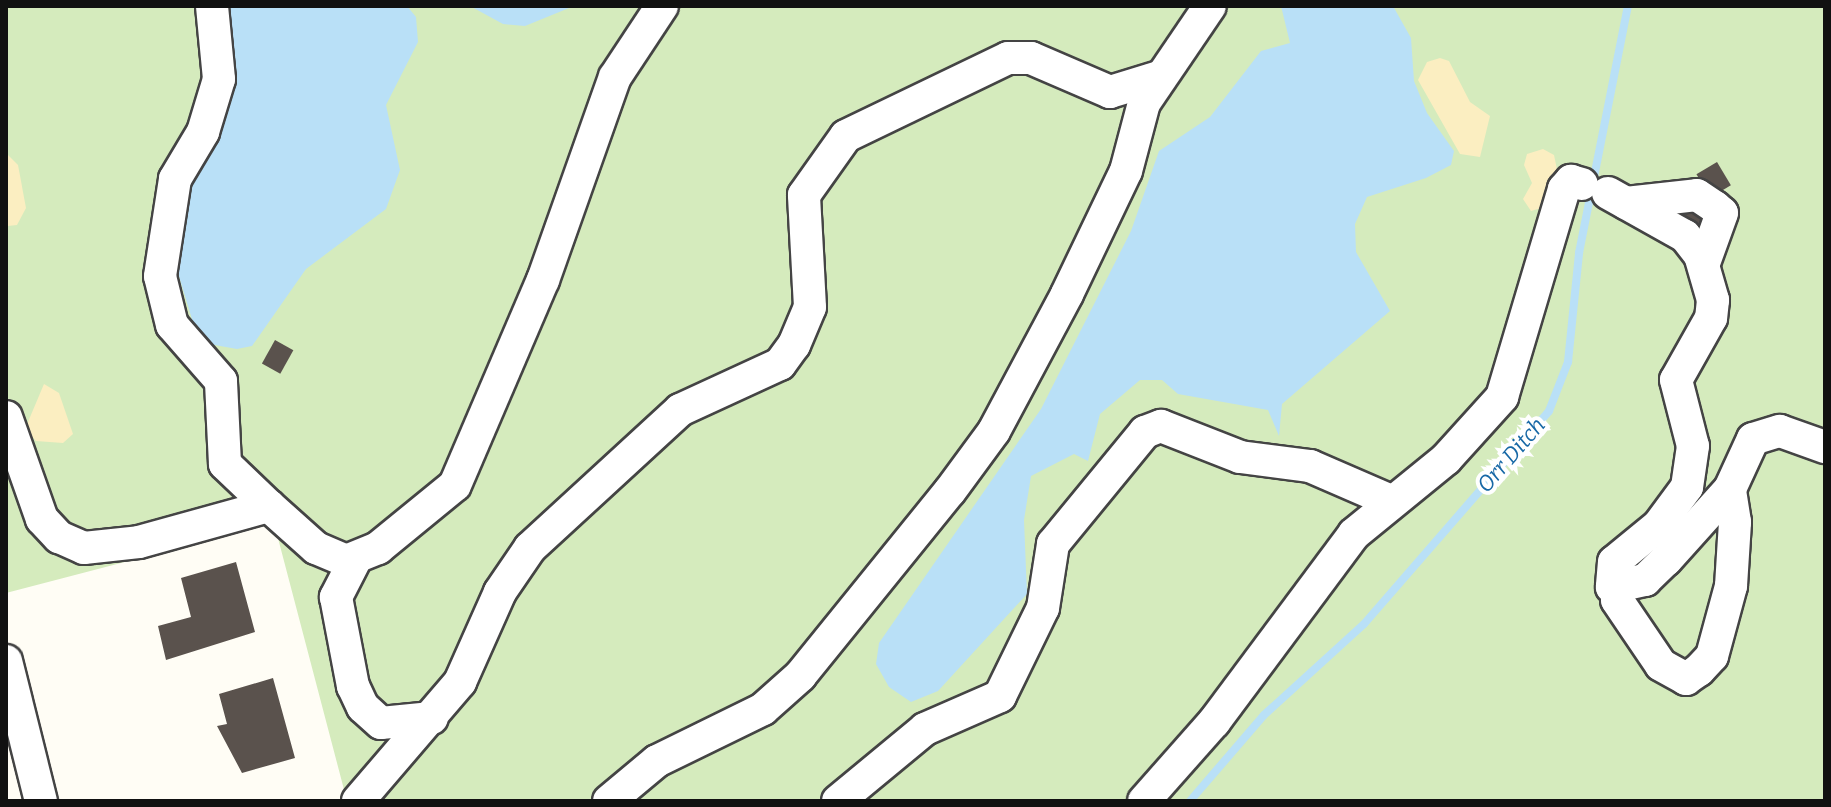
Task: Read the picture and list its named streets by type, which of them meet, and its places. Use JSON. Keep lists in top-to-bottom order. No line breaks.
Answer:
{"water":["Orr Ditch"]}
